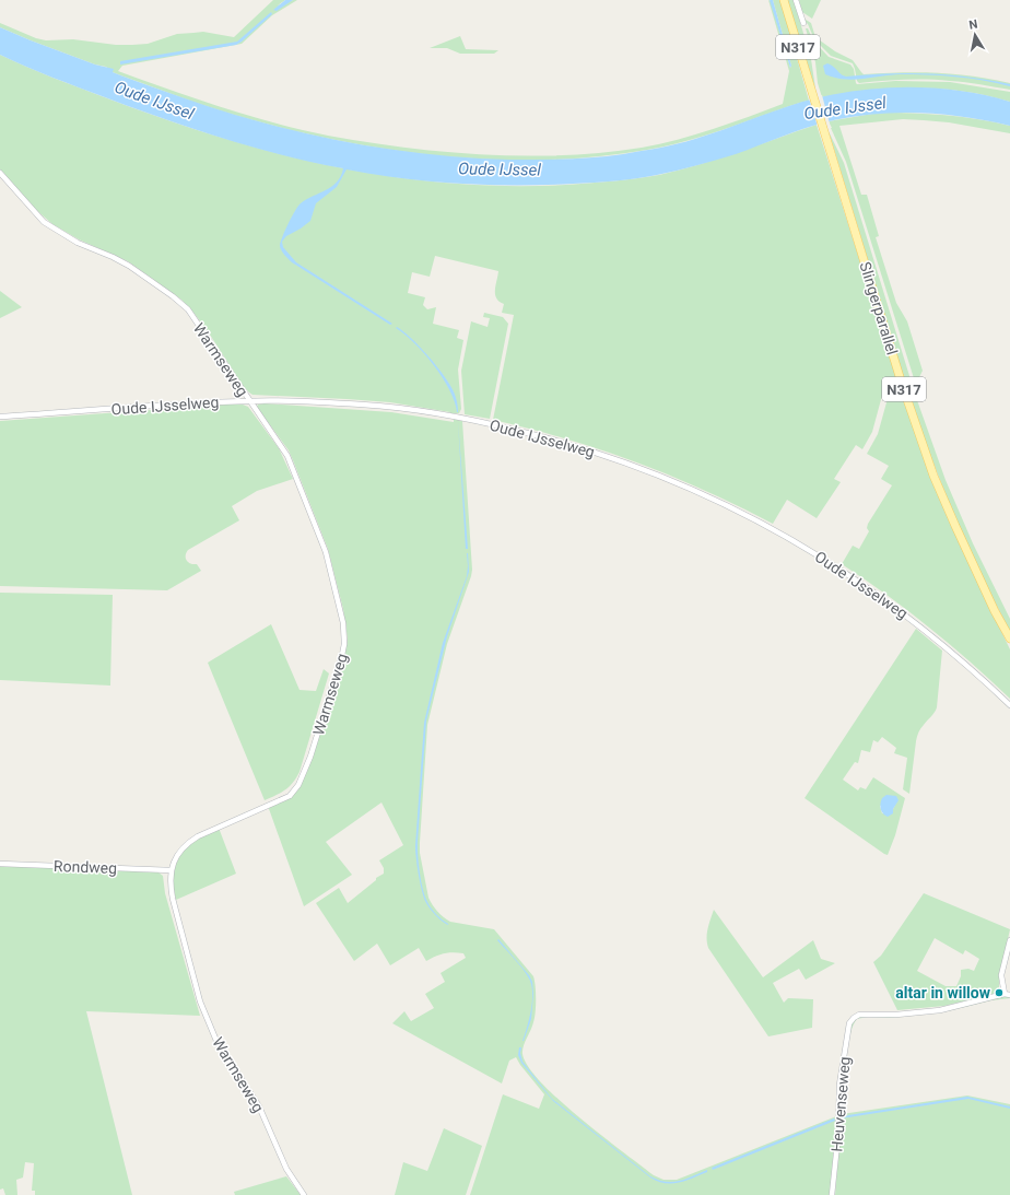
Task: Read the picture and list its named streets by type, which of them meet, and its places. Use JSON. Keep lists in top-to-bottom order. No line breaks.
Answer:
{"streets":{"main road":["N317","Slingerparallel"],"street":["Warmseweg","Oude IJsselweg","Rondweg","Heuvenseweg"]},"crossings":[["Warmseweg","Oude IJsselweg"],["Warmseweg","Rondweg"]],"water":["Oude IJssel"],"places":["altar in willow"],"north":"top"}
